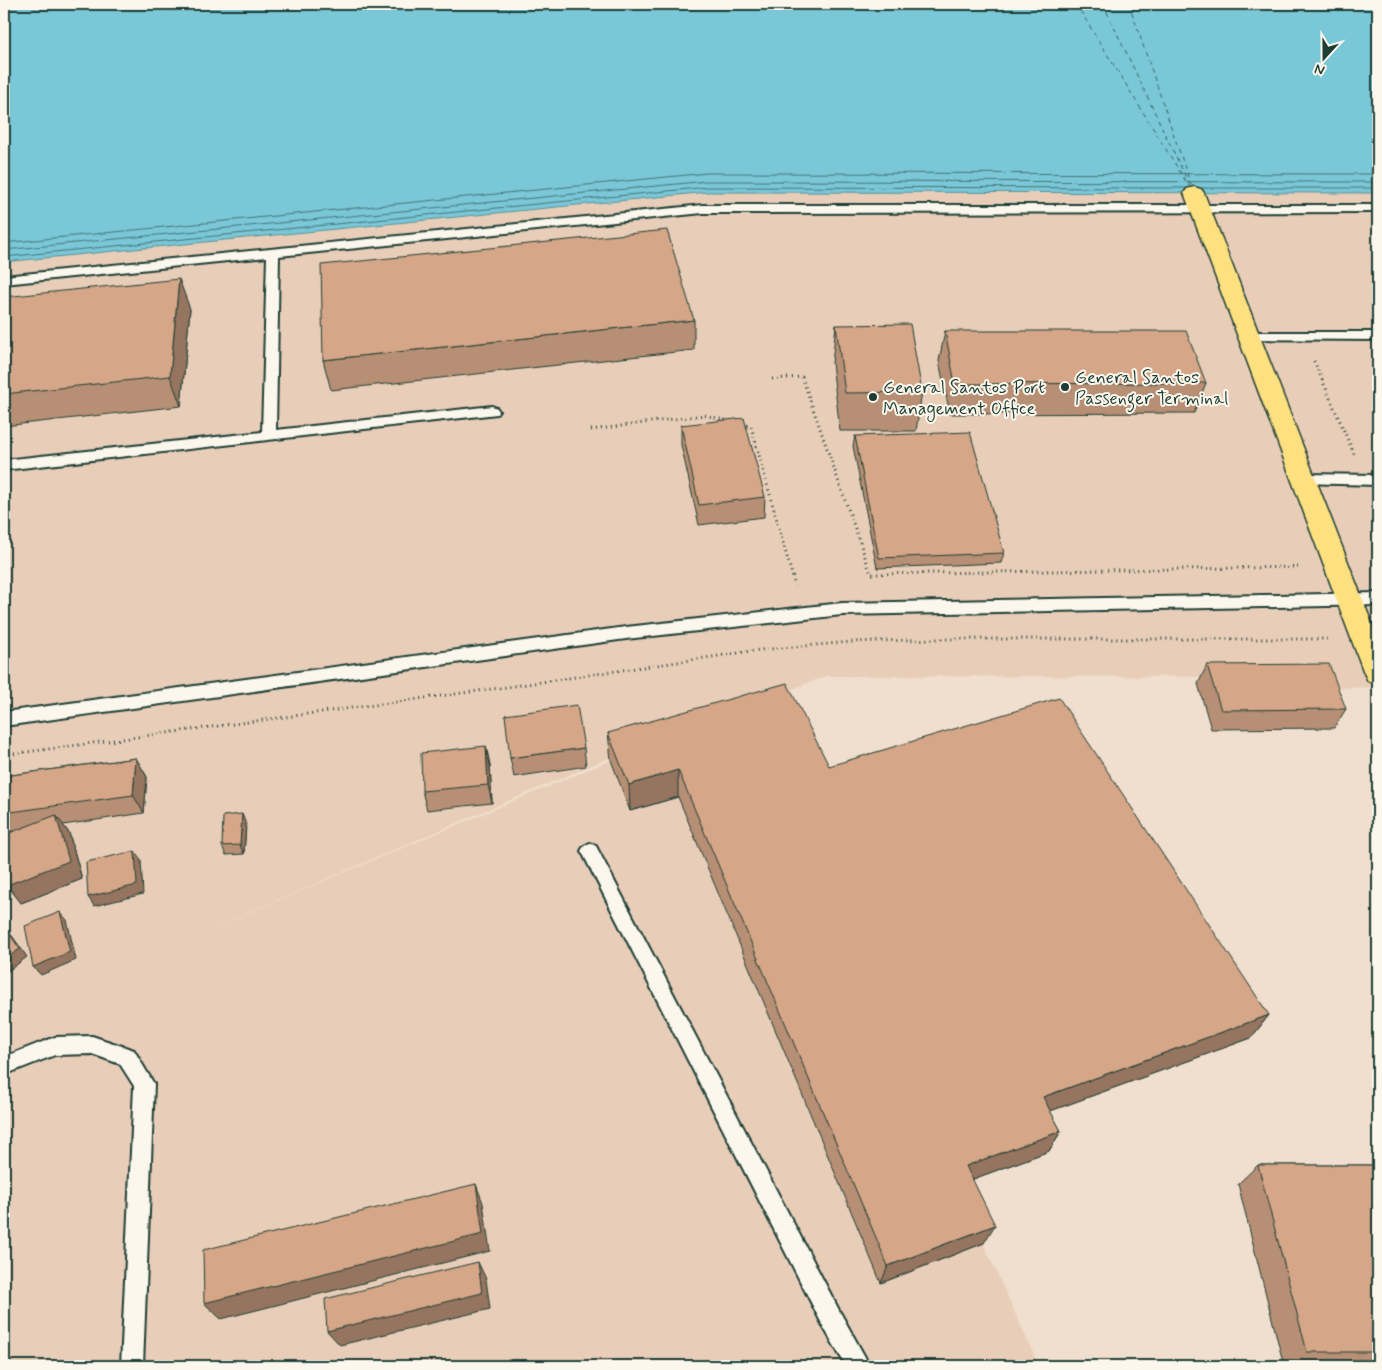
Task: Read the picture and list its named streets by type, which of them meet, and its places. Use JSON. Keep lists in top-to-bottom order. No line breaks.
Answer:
{"places":["General Santos Passenger Terminal","General Santos Port Management Office"],"north":"bottom"}
